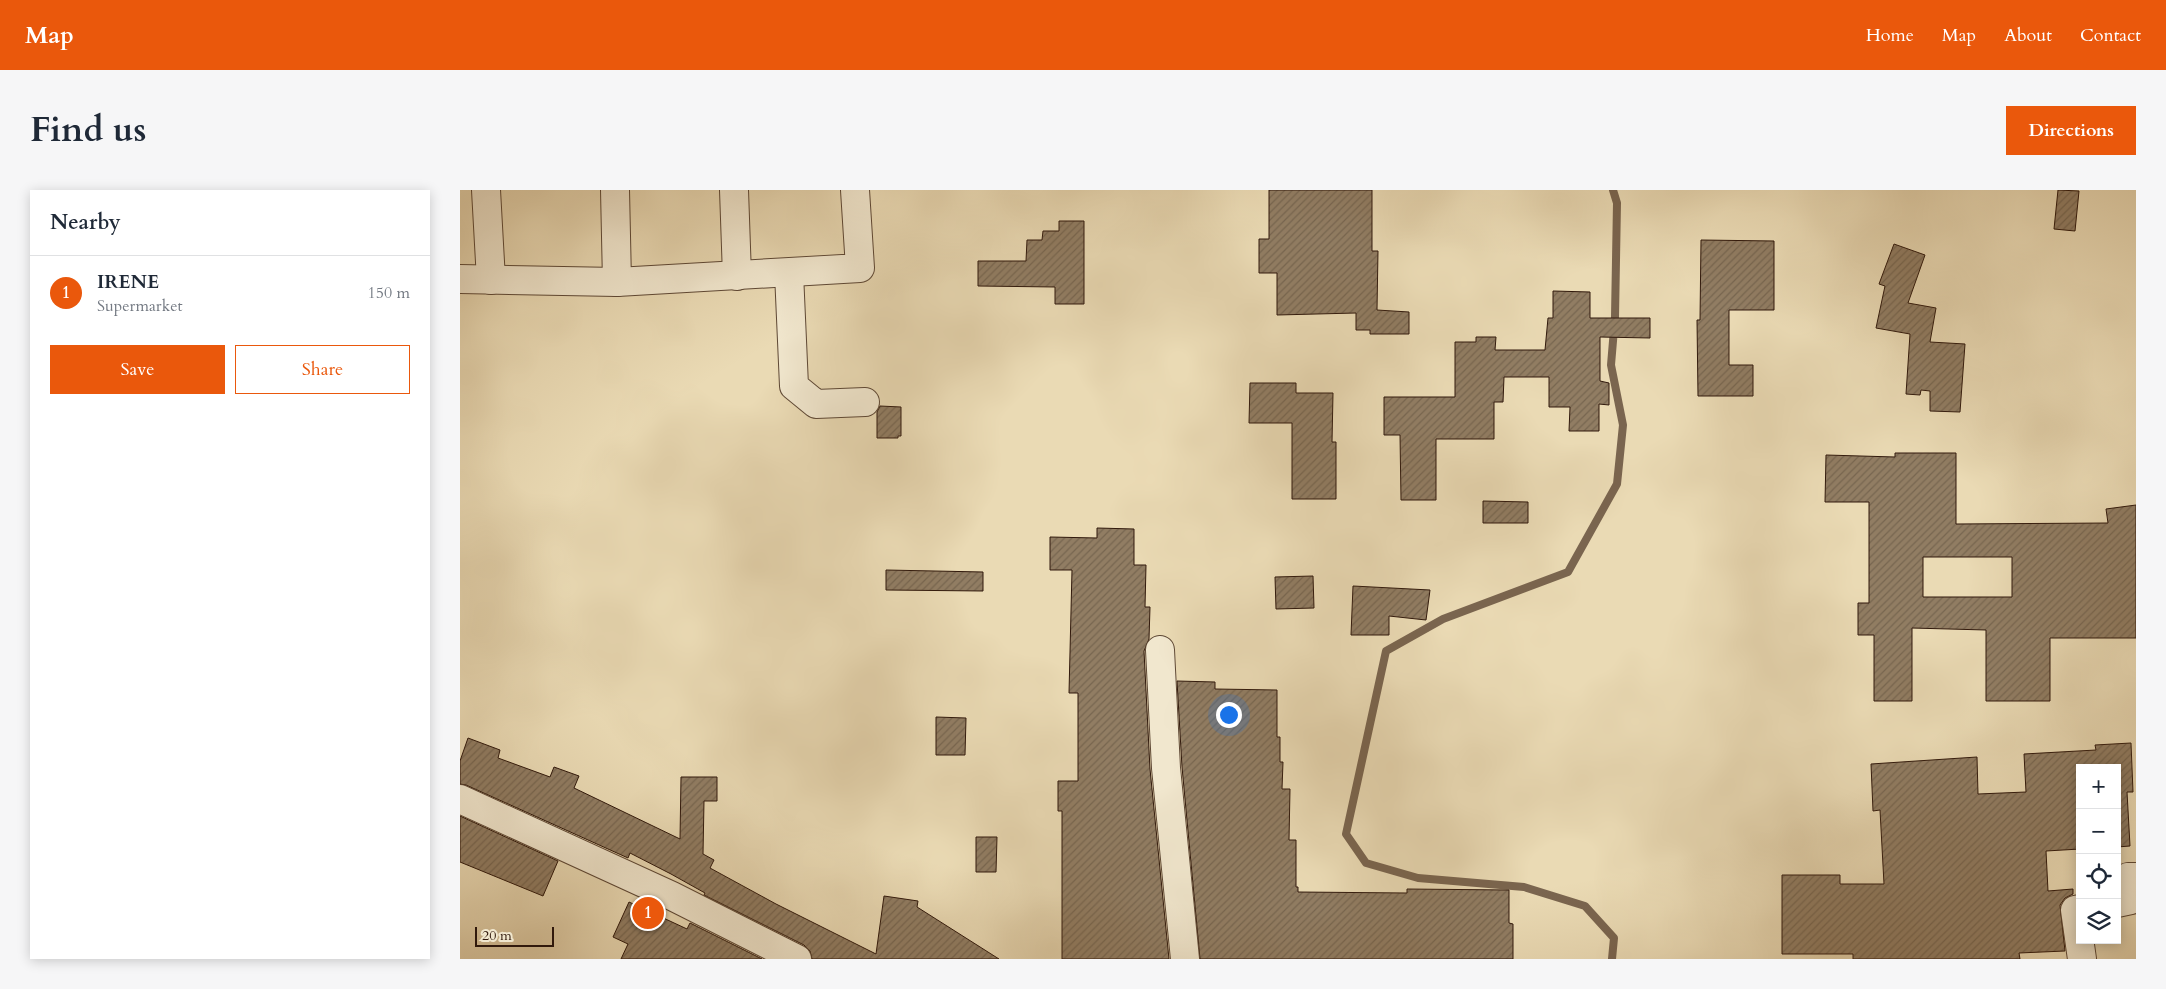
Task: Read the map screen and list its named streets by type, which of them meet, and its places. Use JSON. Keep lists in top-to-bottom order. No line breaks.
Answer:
{"scale_bar":"20 m","page":{"header":"Map","nav":["Home","Map","About","Contact"],"title":"Find us","buttons":["Directions",["Save","Share"]],"heading":"Nearby","list":[{"mark":"1","name":"IRENE","note":"Supermarket","value":"150 m"}],"map_buttons":["+","−"],"pins":"1","scale":"20 m"}}
